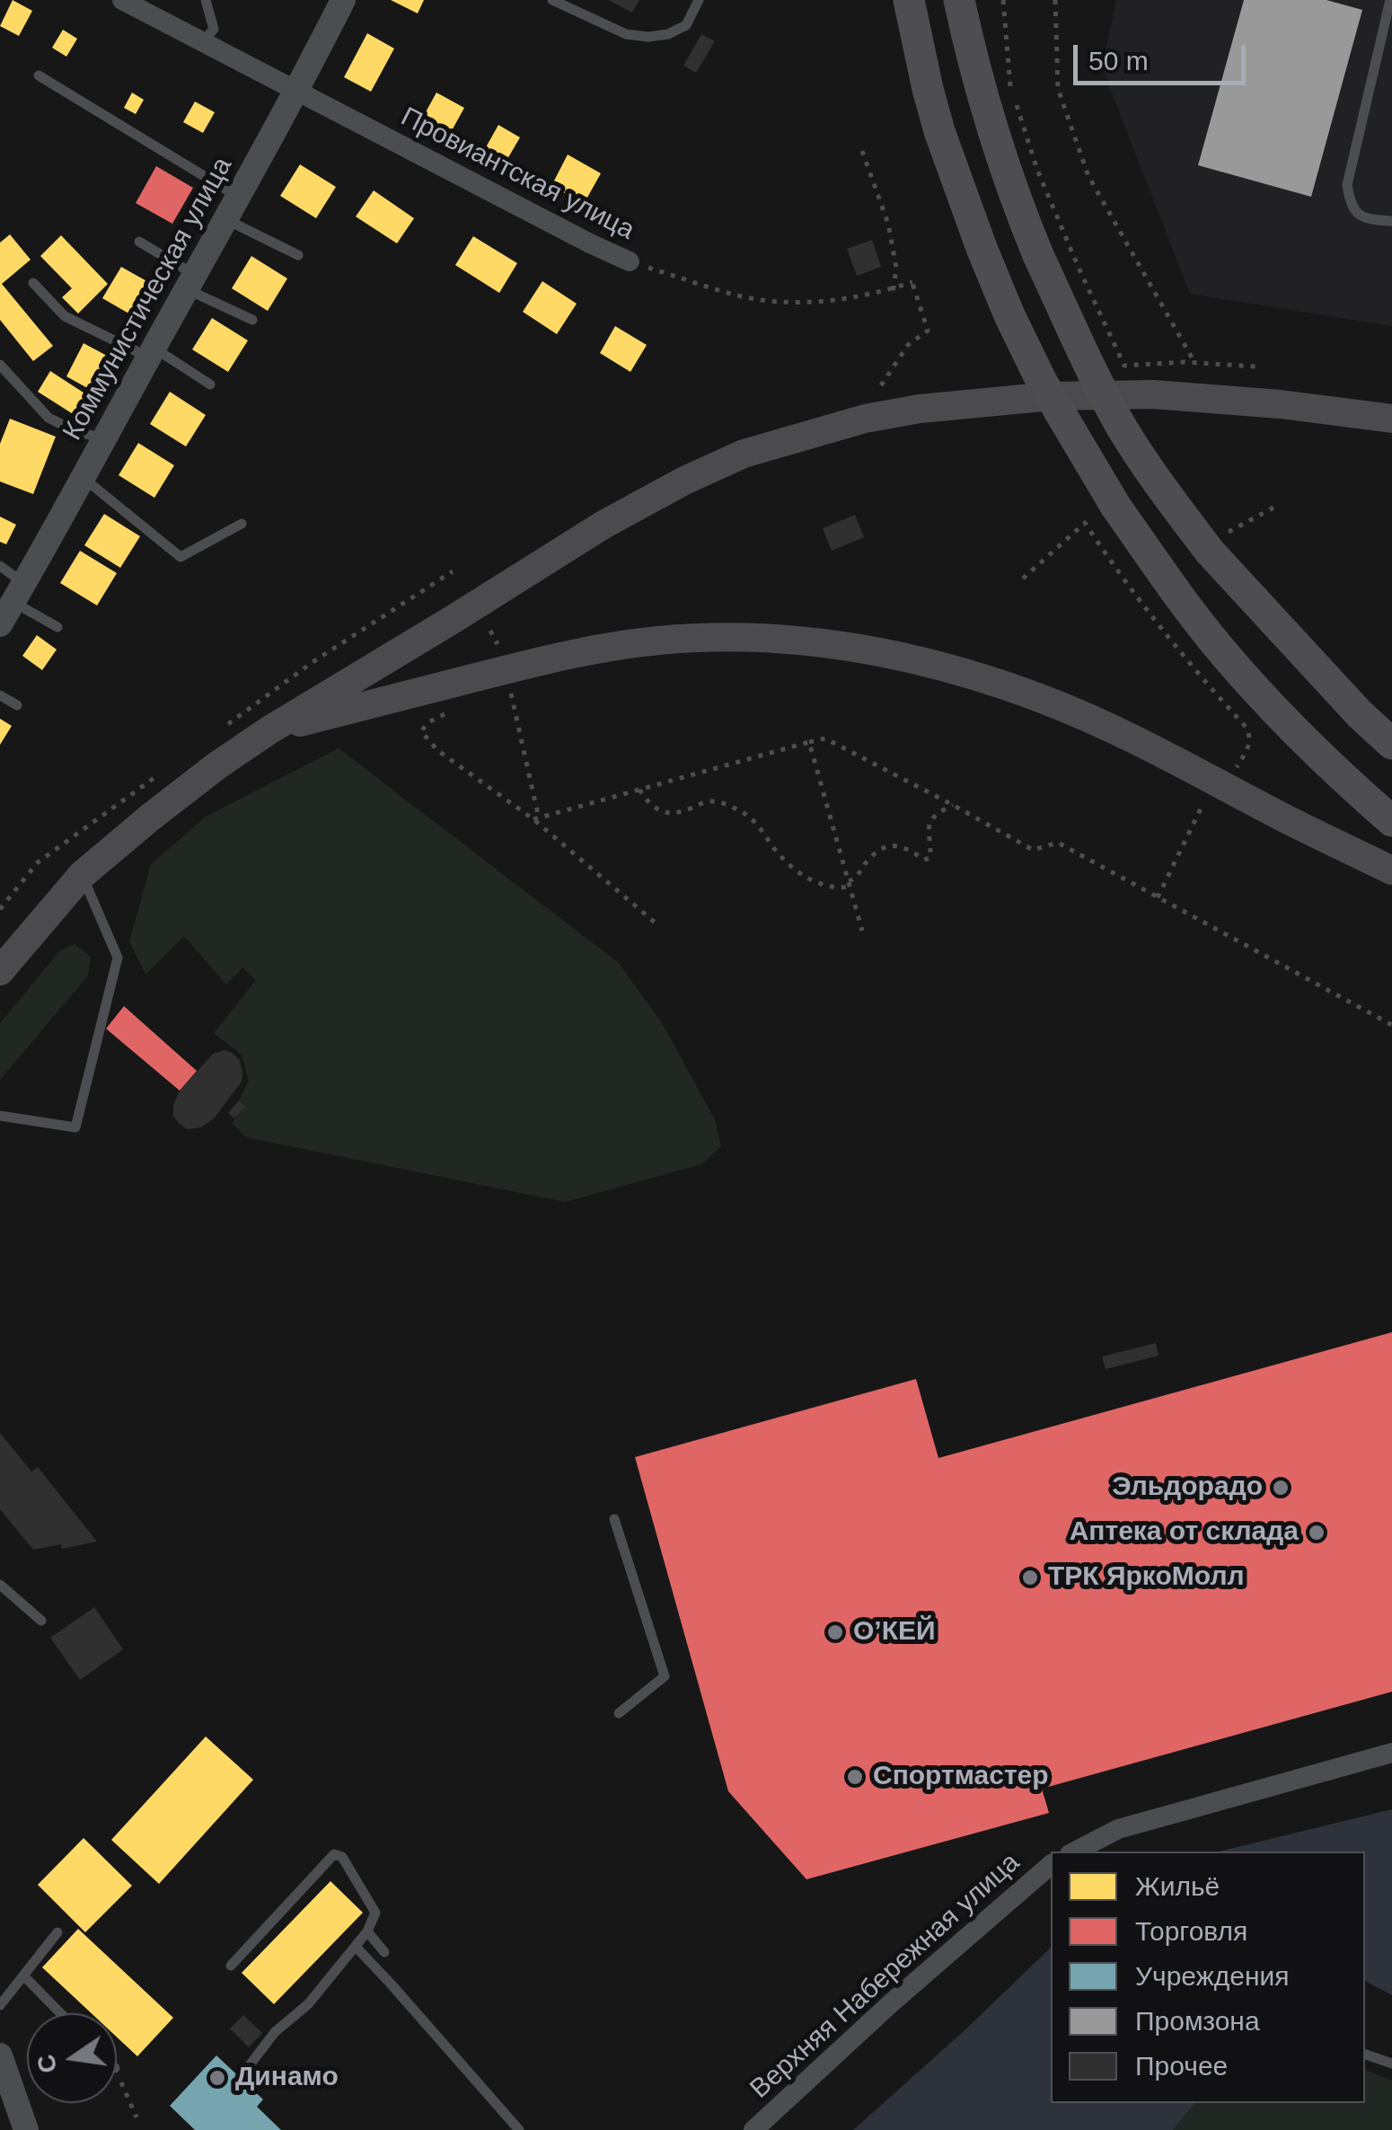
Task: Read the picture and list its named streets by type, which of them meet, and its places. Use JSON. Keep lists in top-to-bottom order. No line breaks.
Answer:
{"streets":{"street":["Провиантская улица","Коммунистическая улица","Верхняя Набережная улица"]},"crossings":[["Провиантская улица","Коммунистическая улица"]],"places":["Эльдорадо","Аптека от склада","ТРК ЯркоМолл","О’КЕЙ","Спортмастер","Динамо"],"legend":["Жильё","Торговля","Учреждения","Промзона","Прочее"],"scale_bar":"50 m","north":"left"}
